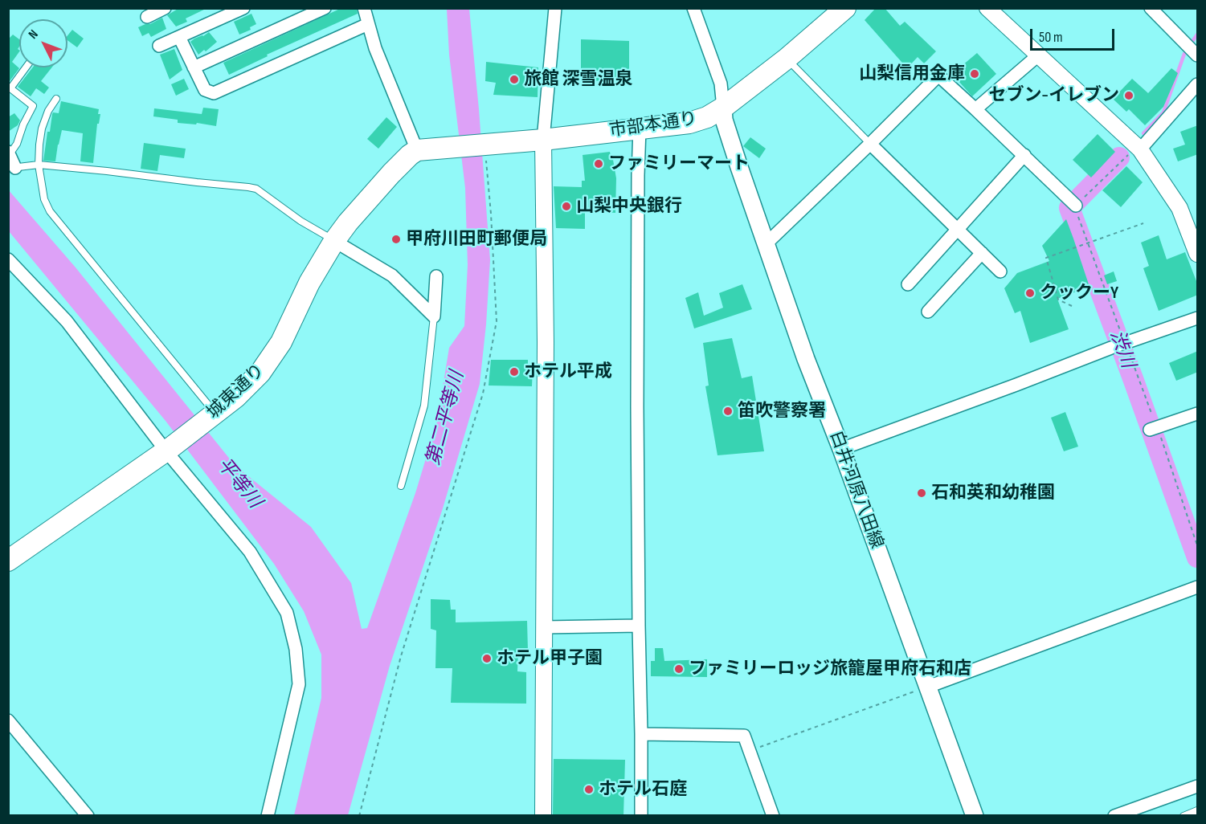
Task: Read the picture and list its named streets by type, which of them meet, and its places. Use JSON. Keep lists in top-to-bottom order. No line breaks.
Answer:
{"streets":{"highway":["市部本通り","城東通り"],"main road":["白井河原八田線"]},"crossings":[["市部本通り","城東通り"],["市部本通り","白井河原八田線"]],"water":["渋川","第二平等川","平等川"],"places":["山梨信用金庫","旅館 深雪温泉","セブン-イレブン","ファミリーマート","山梨中央銀行","甲府川田町郵便局","クックーY","ホテル平成","笛吹警察署","石和英和幼稚園","ホテル甲子園","ファミリーロッジ旅籠屋甲府石和店","ホテル石庭"],"scale_bar":"50 m","north":"top left"}
